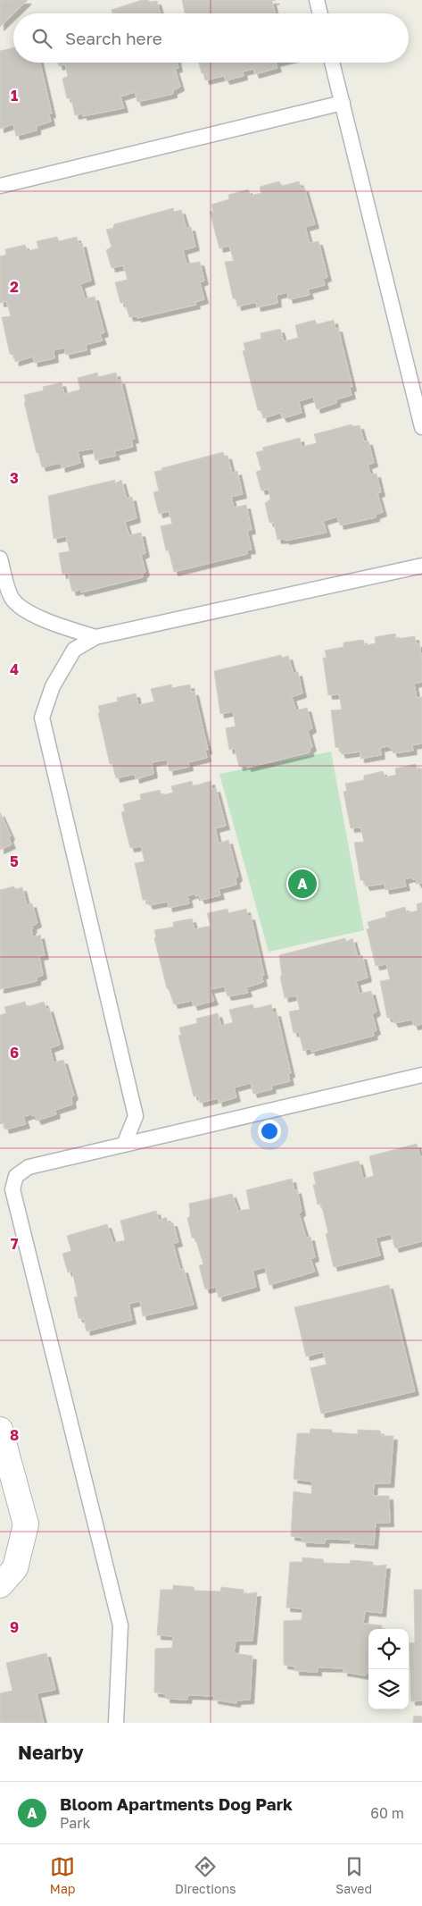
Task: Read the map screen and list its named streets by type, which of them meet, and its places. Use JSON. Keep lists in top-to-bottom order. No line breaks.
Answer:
{"page":{"search":"Search here","pins":"A","heading":"Nearby","list":[{"mark":"A","name":"Bloom Apartments Dog Park","note":"Park","value":"60 m"}],"nav":["Map","Directions","Saved"]},"grid":{"rows":["1","2","3","4","5","6","7","8","9"]}}
